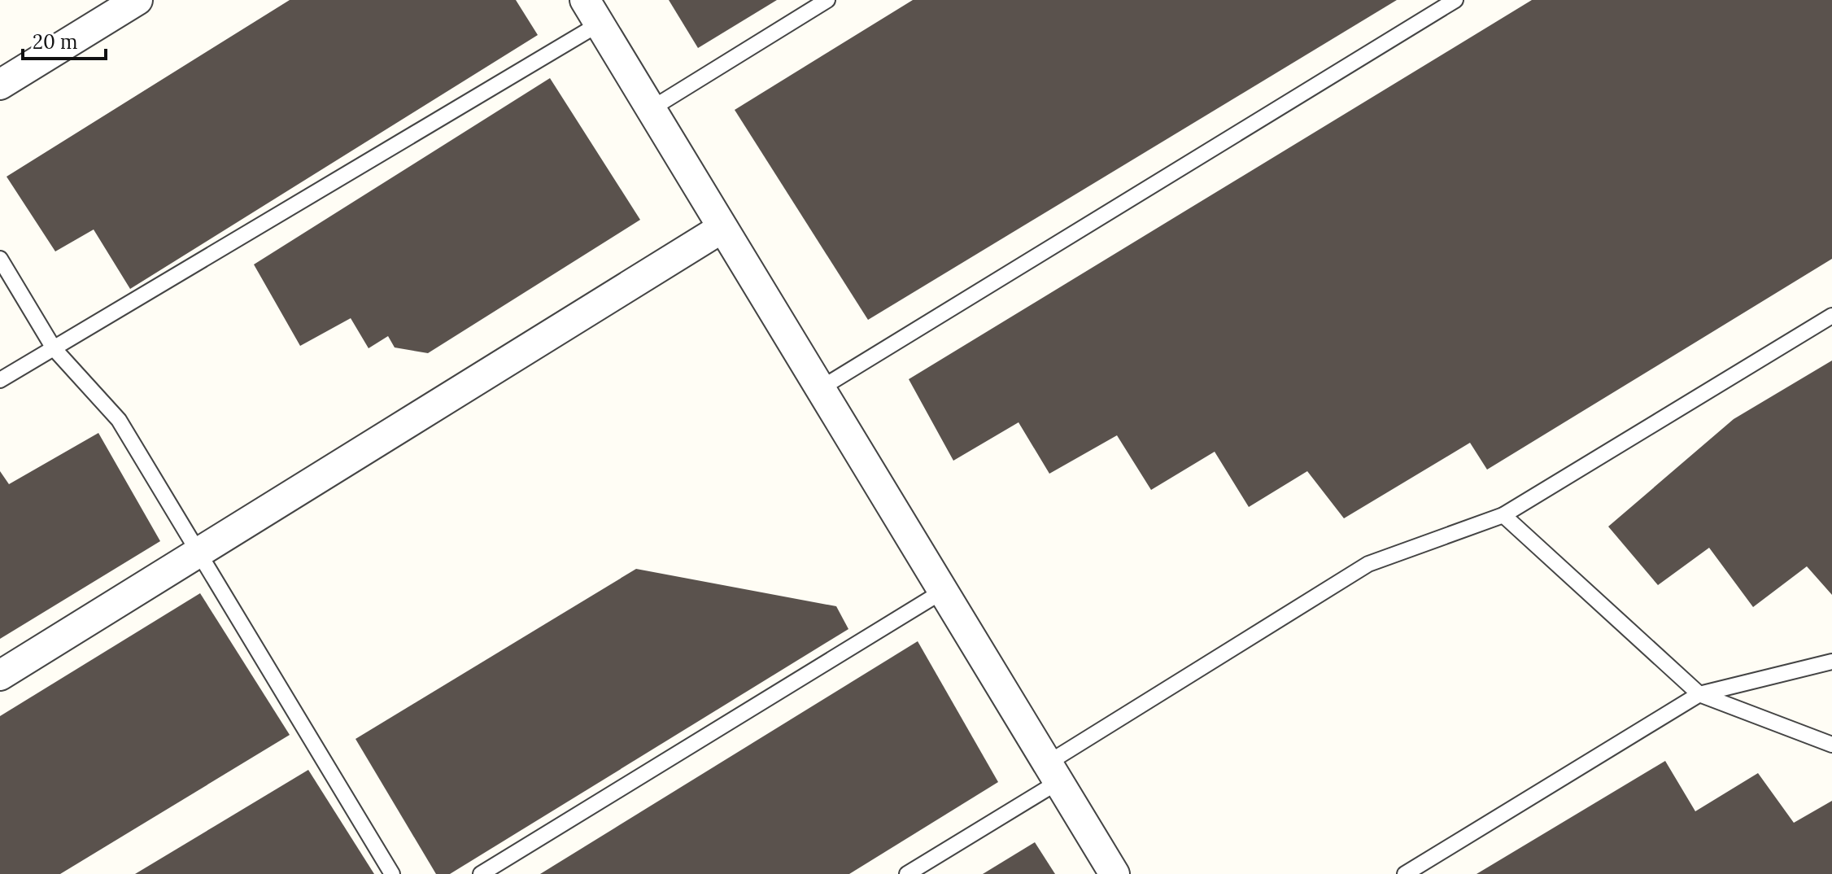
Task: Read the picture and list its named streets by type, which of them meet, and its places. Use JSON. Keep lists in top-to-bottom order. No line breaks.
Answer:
{"scale_bar":"20 m"}
